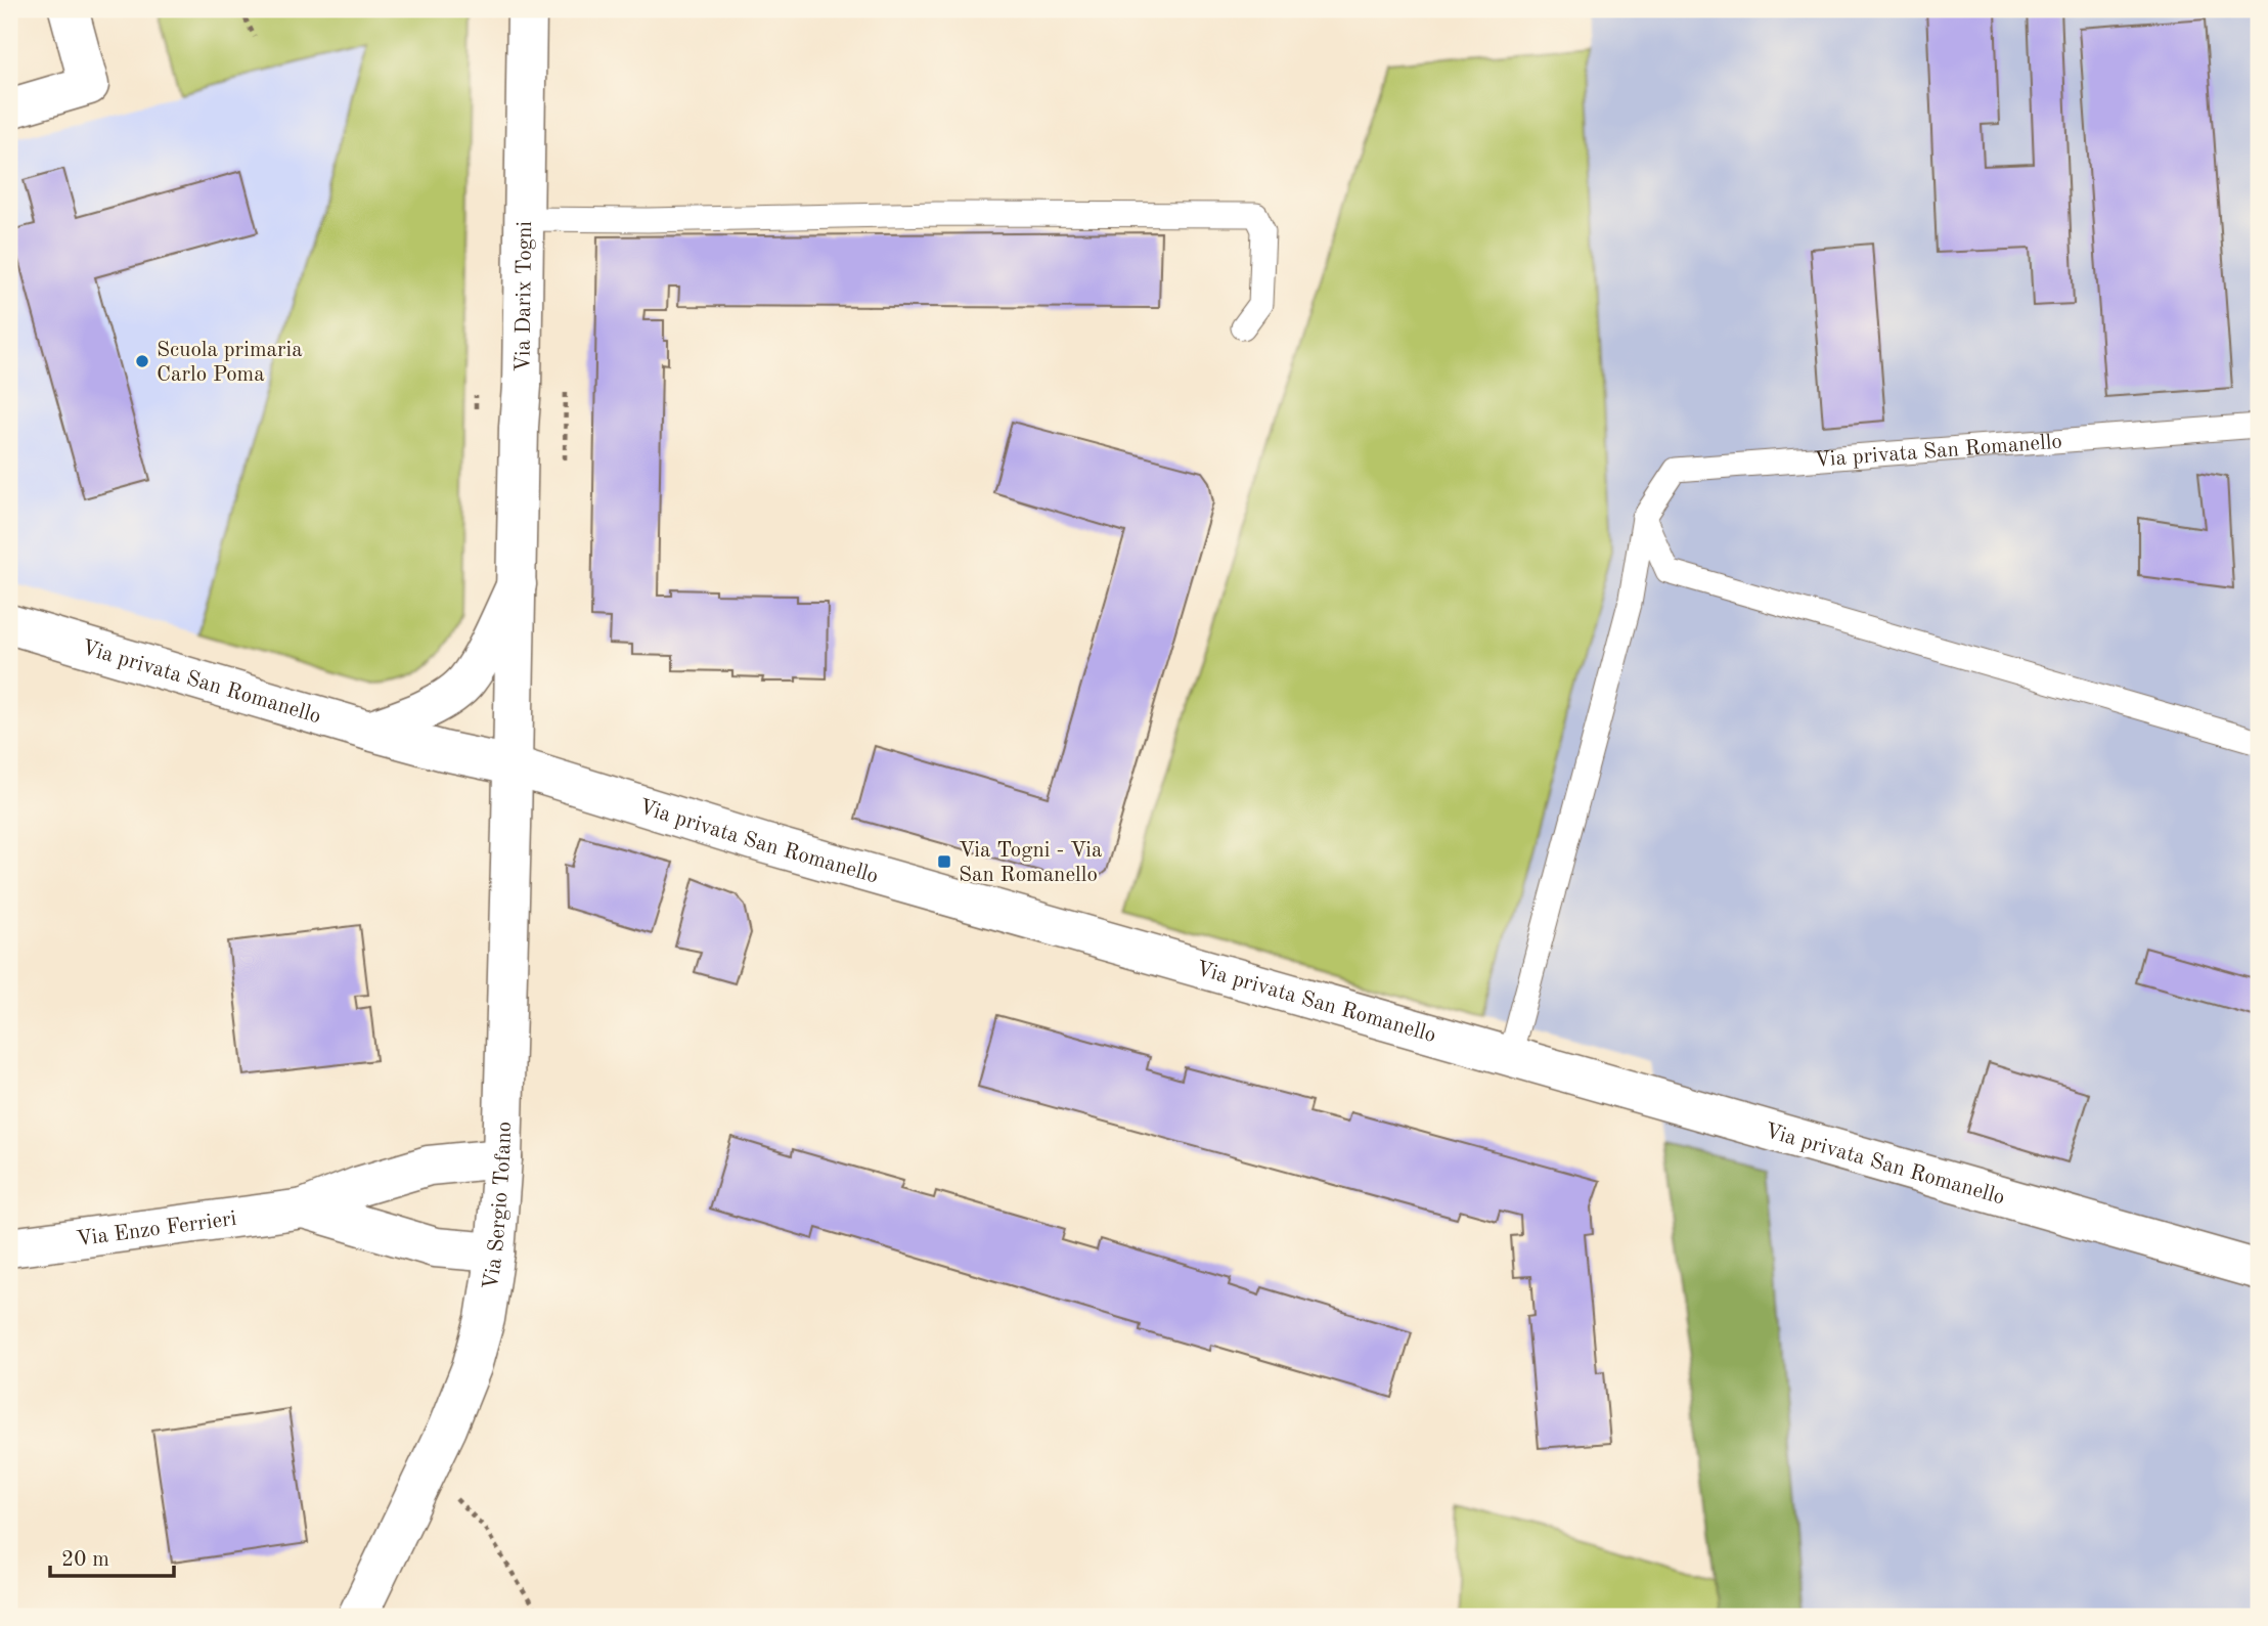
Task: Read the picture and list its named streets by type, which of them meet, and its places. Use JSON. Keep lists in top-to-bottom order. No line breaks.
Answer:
{"streets":{"street":["Via Darix Togni","Via privata San Romanello","Via Sergio Tofano","Via Enzo Ferrieri"]},"crossings":[["Via Darix Togni","Via privata San Romanello"],["Via Darix Togni","Via Sergio Tofano"],["Via privata San Romanello","Via Sergio Tofano"],["Via Sergio Tofano","Via Enzo Ferrieri"]],"places":{"other":["Scuola primaria Carlo Poma"],"transit":["Via Togni - Via San Romanello"]},"scale_bar":"20 m"}
